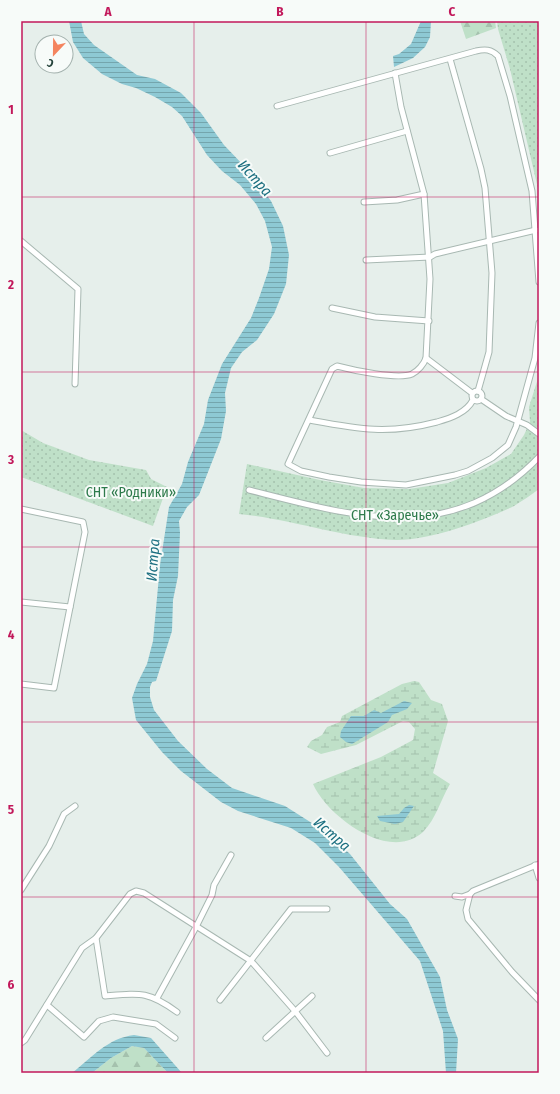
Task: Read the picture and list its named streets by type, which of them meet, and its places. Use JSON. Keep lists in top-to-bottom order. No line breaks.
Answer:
{"water":["Истра"],"parks":["СНТ «Родники»","СНТ «Заречье»"],"north":"bottom","grid":{"columns":["A","B","C"],"rows":["1","2","3","4","5","6"]}}
